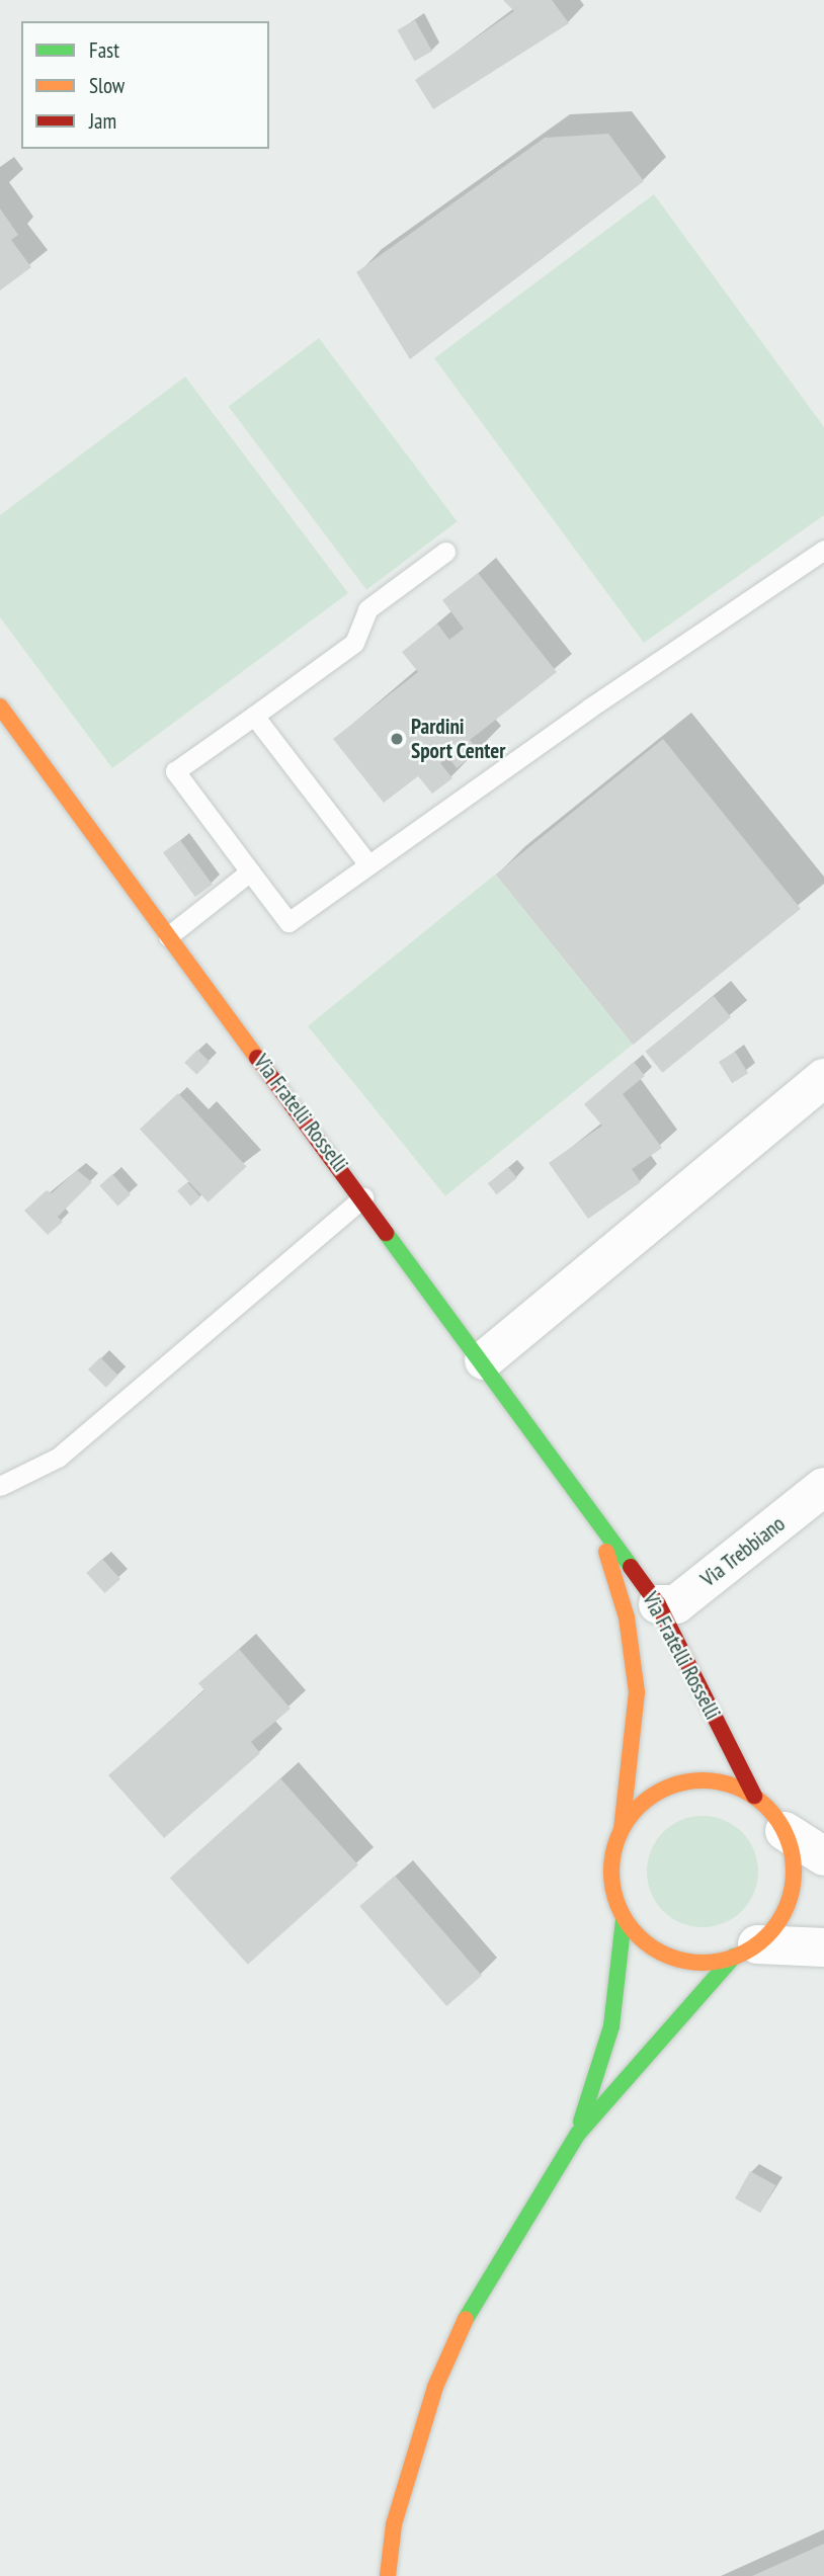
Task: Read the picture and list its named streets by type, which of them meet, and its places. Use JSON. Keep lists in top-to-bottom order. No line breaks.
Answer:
{"streets":{"street":["Via Fratelli Rosselli","Via Trebbiano"]},"crossings":[["Via Fratelli Rosselli","Via Trebbiano"]],"places":["Pardini Sport Center"],"legend":["Fast","Slow","Jam"]}
